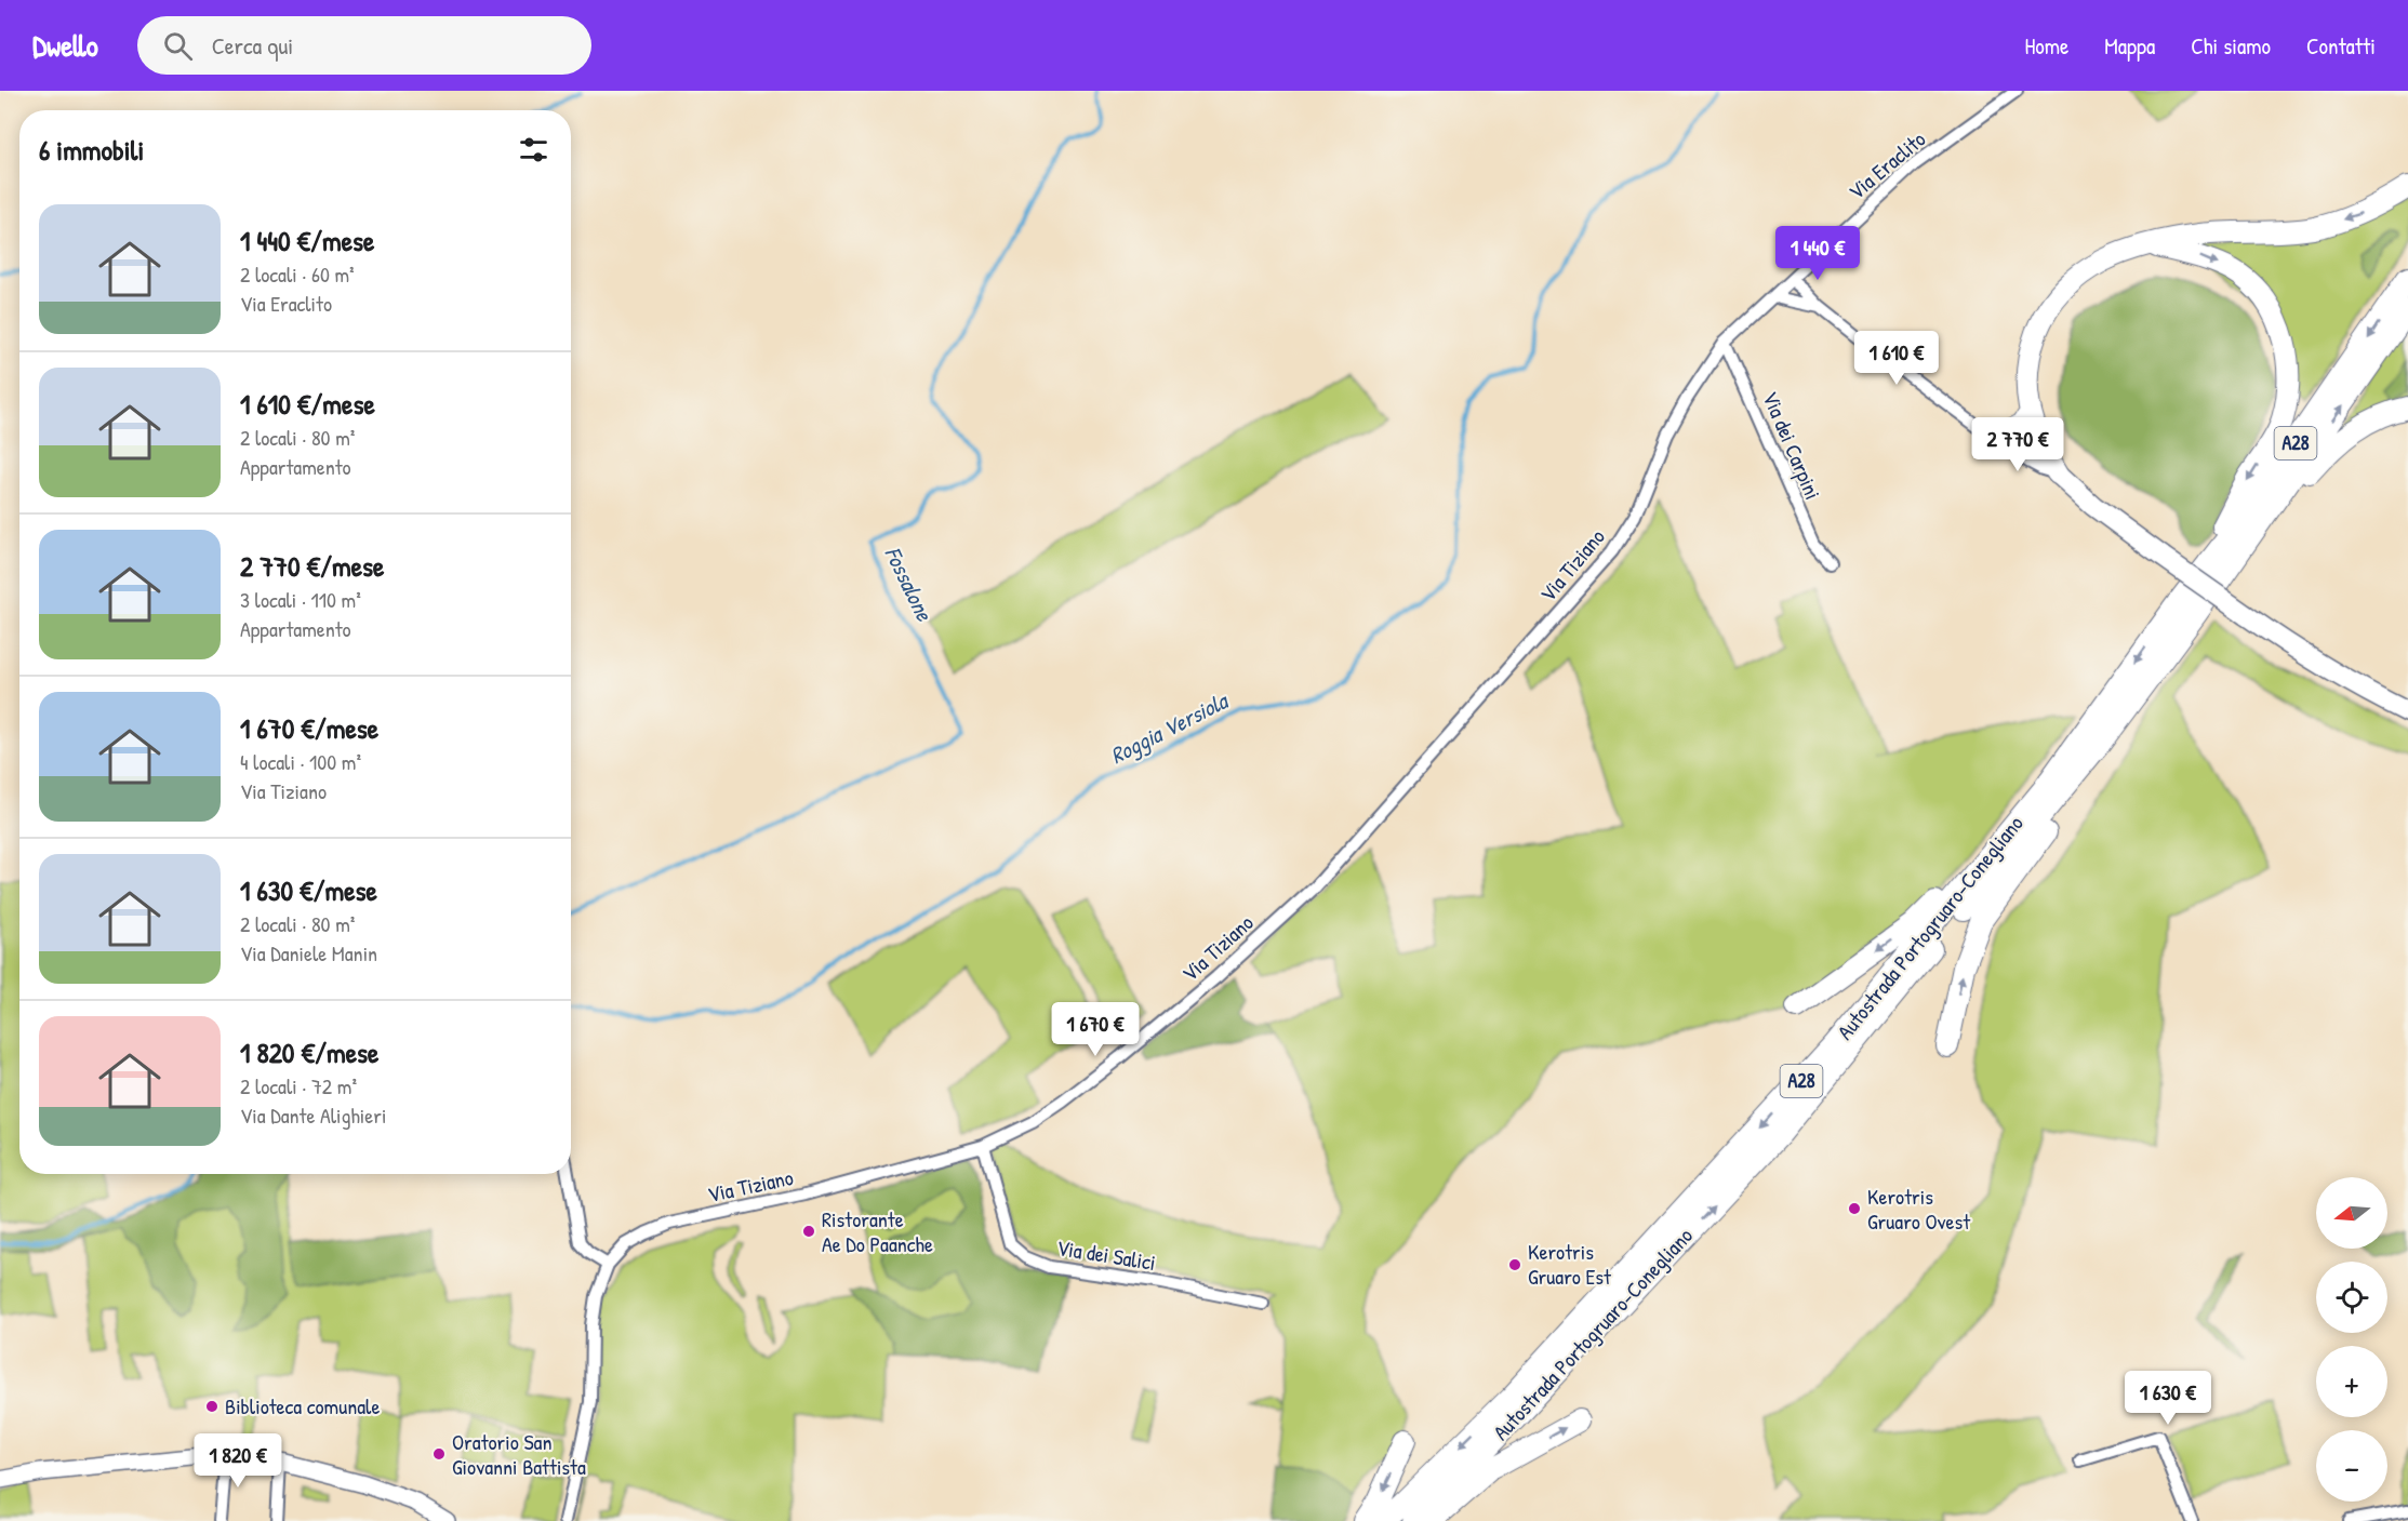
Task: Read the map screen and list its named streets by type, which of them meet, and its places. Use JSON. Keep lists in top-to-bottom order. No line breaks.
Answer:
{"streets":{"highway":["A28","Autostrada Portogruaro-Conegliano"],"street":["Via Eraclito","Via dei Carpini","Via Tiziano","Via dei Salici"]},"crossings":[["Via Eraclito","Via Tiziano"],["Via dei Carpini","Via Tiziano"],["Via Tiziano","Via dei Salici"]],"water":["Fossalone","Roggia Versiola"],"places":["Kerotris Gruaro Ovest","Ristorante Ae Do Paanche","Kerotris Gruaro Est","Biblioteca comunale","Oratorio San Giovanni Battista"],"north":"left","page":{"header":"Dwello","search":"Cerca qui","nav":["Home","Mappa","Chi siamo","Contatti"],"heading":"6 immobili","list":[{"name":"1 440 €/mese","note":"2 locali · 60 m² · Via Eraclito"},{"name":"1 610 €/mese","note":"2 locali · 80 m² · Appartamento"},{"name":"2 770 €/mese","note":"3 locali · 110 m² · Appartamento"},{"name":"1 670 €/mese","note":"4 locali · 100 m² · Via Tiziano"},{"name":"1 630 €/mese","note":"2 locali · 80 m² · Via Daniele Manin"},{"name":"1 820 €/mese","note":"2 locali · 72 m² · Via Dante Alighieri"}],"price":["1 440 €","1 610 €","2 770 €","1 670 €","1 630 €","1 820 €"],"map_buttons":["+","−"]}}
